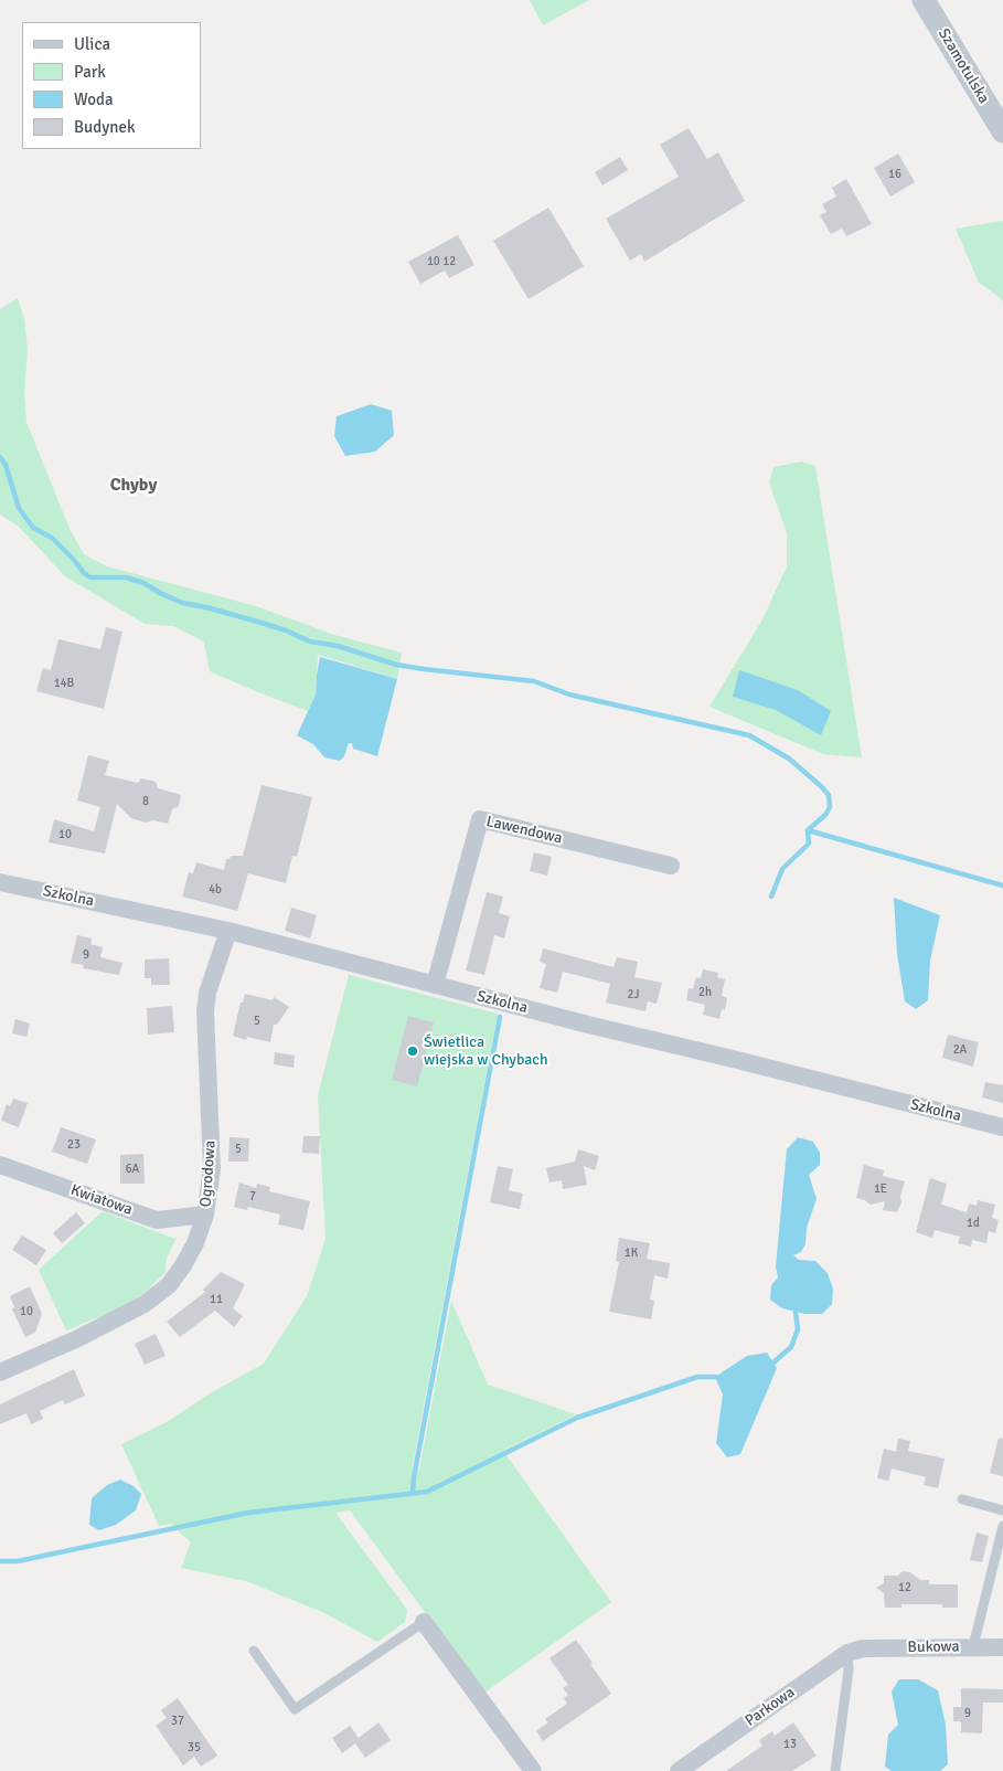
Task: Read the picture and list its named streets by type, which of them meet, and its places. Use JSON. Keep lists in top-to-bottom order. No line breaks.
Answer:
{"streets":{"street":["Szamotulska","Lawendowa","Szkolna","Ogrodowa","Kwiatowa","Bukowa","Parkowa"]},"crossings":[["Lawendowa","Szkolna"],["Szkolna","Ogrodowa"],["Ogrodowa","Kwiatowa"],["Bukowa","Parkowa"]],"districts":["Chyby"],"places":["Świetlica wiejska w Chybach"],"house_numbers":["16","10 12","14B","8","10","4b","9","2h","2J","5","2A","23","5","6A","1E","7","1d","1K","11","10","12","9","37","13","35"],"legend":["Ulica","Park","Woda","Budynek"]}
